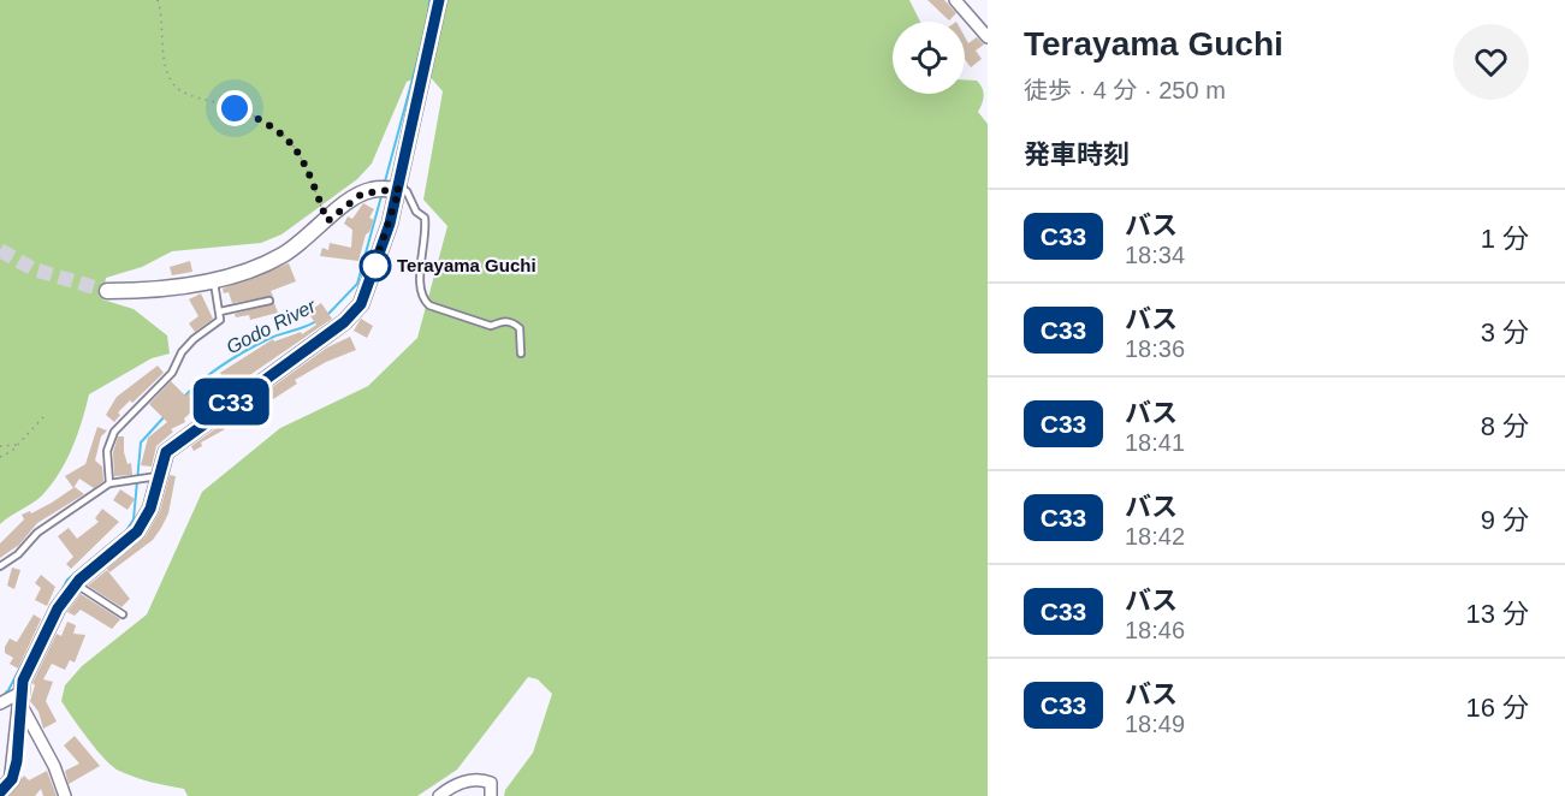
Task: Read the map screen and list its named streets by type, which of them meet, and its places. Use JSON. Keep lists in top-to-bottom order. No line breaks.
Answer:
{"water":["Godo River"],"places":["Terayama Guchi"],"lines":["bus line C33"],"page":{"on_map":"C33","heading":[["Terayama Guchi","徒歩 · 4 分 · 250 m"],"発車時刻"],"list":[{"mark":"C33","name":"バス","note":"18:34","value":"1 分"},{"mark":"C33","name":"バス","note":"18:36","value":"3 分"},{"mark":"C33","name":"バス","note":"18:41","value":"8 分"},{"mark":"C33","name":"バス","note":"18:42","value":"9 分"},{"mark":"C33","name":"バス","note":"18:46","value":"13 分"},{"mark":"C33","name":"バス","note":"18:49","value":"16 分"}]}}
